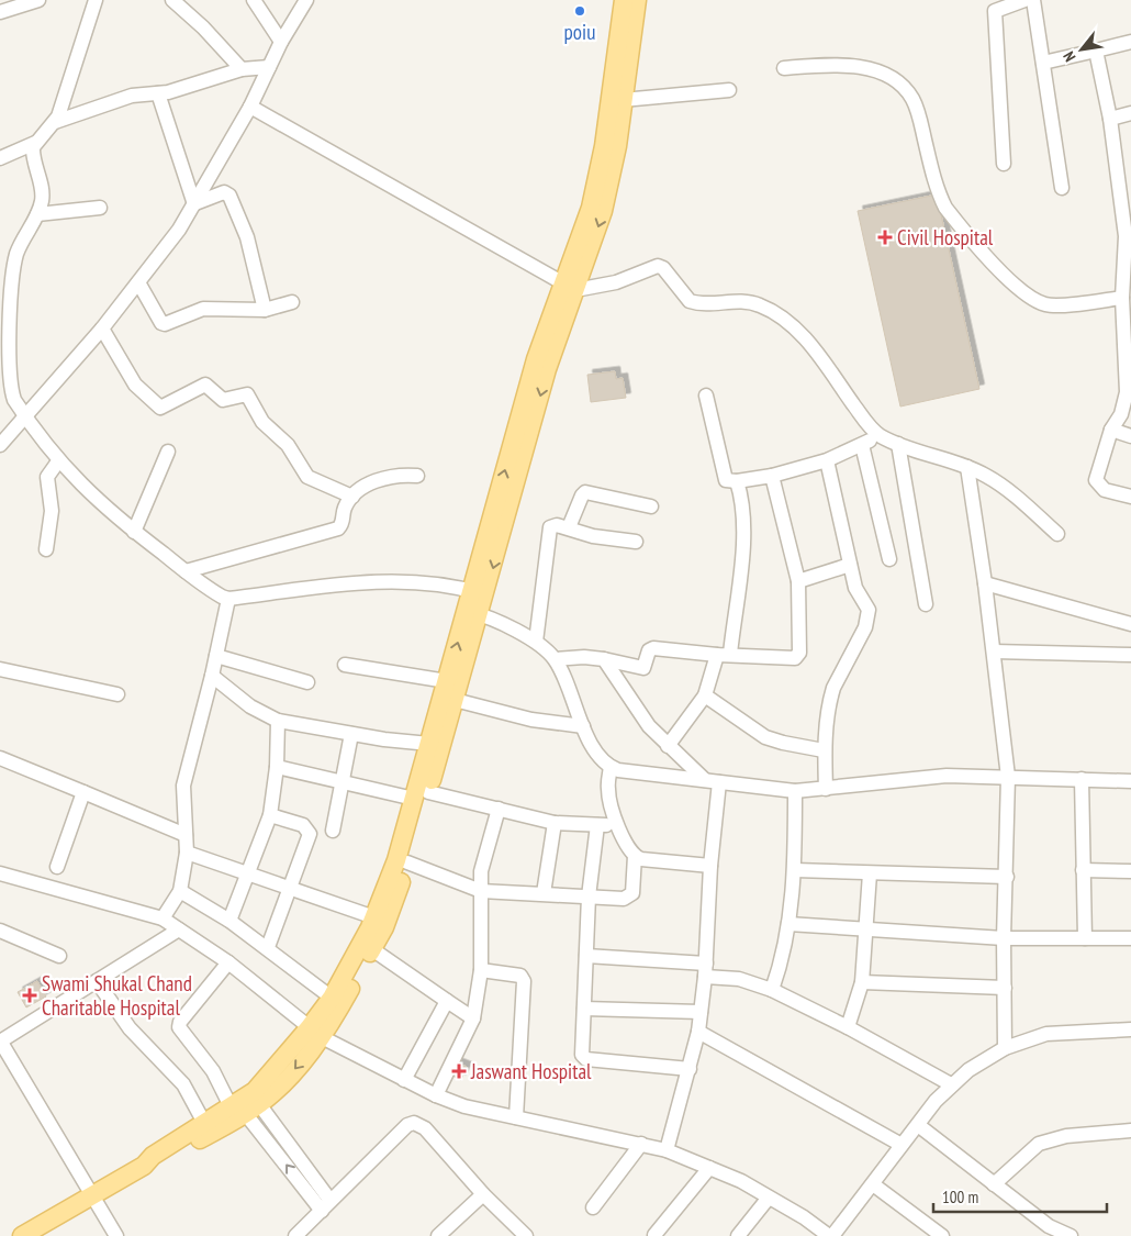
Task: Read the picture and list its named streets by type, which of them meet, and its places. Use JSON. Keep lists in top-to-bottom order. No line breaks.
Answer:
{"places":{"other":["poiu"],"health":["Civil Hospital","Swami Shukal Chand Charitable Hospital","Jaswant Hospital"]},"scale_bar":"100 m","north":"bottom left"}
